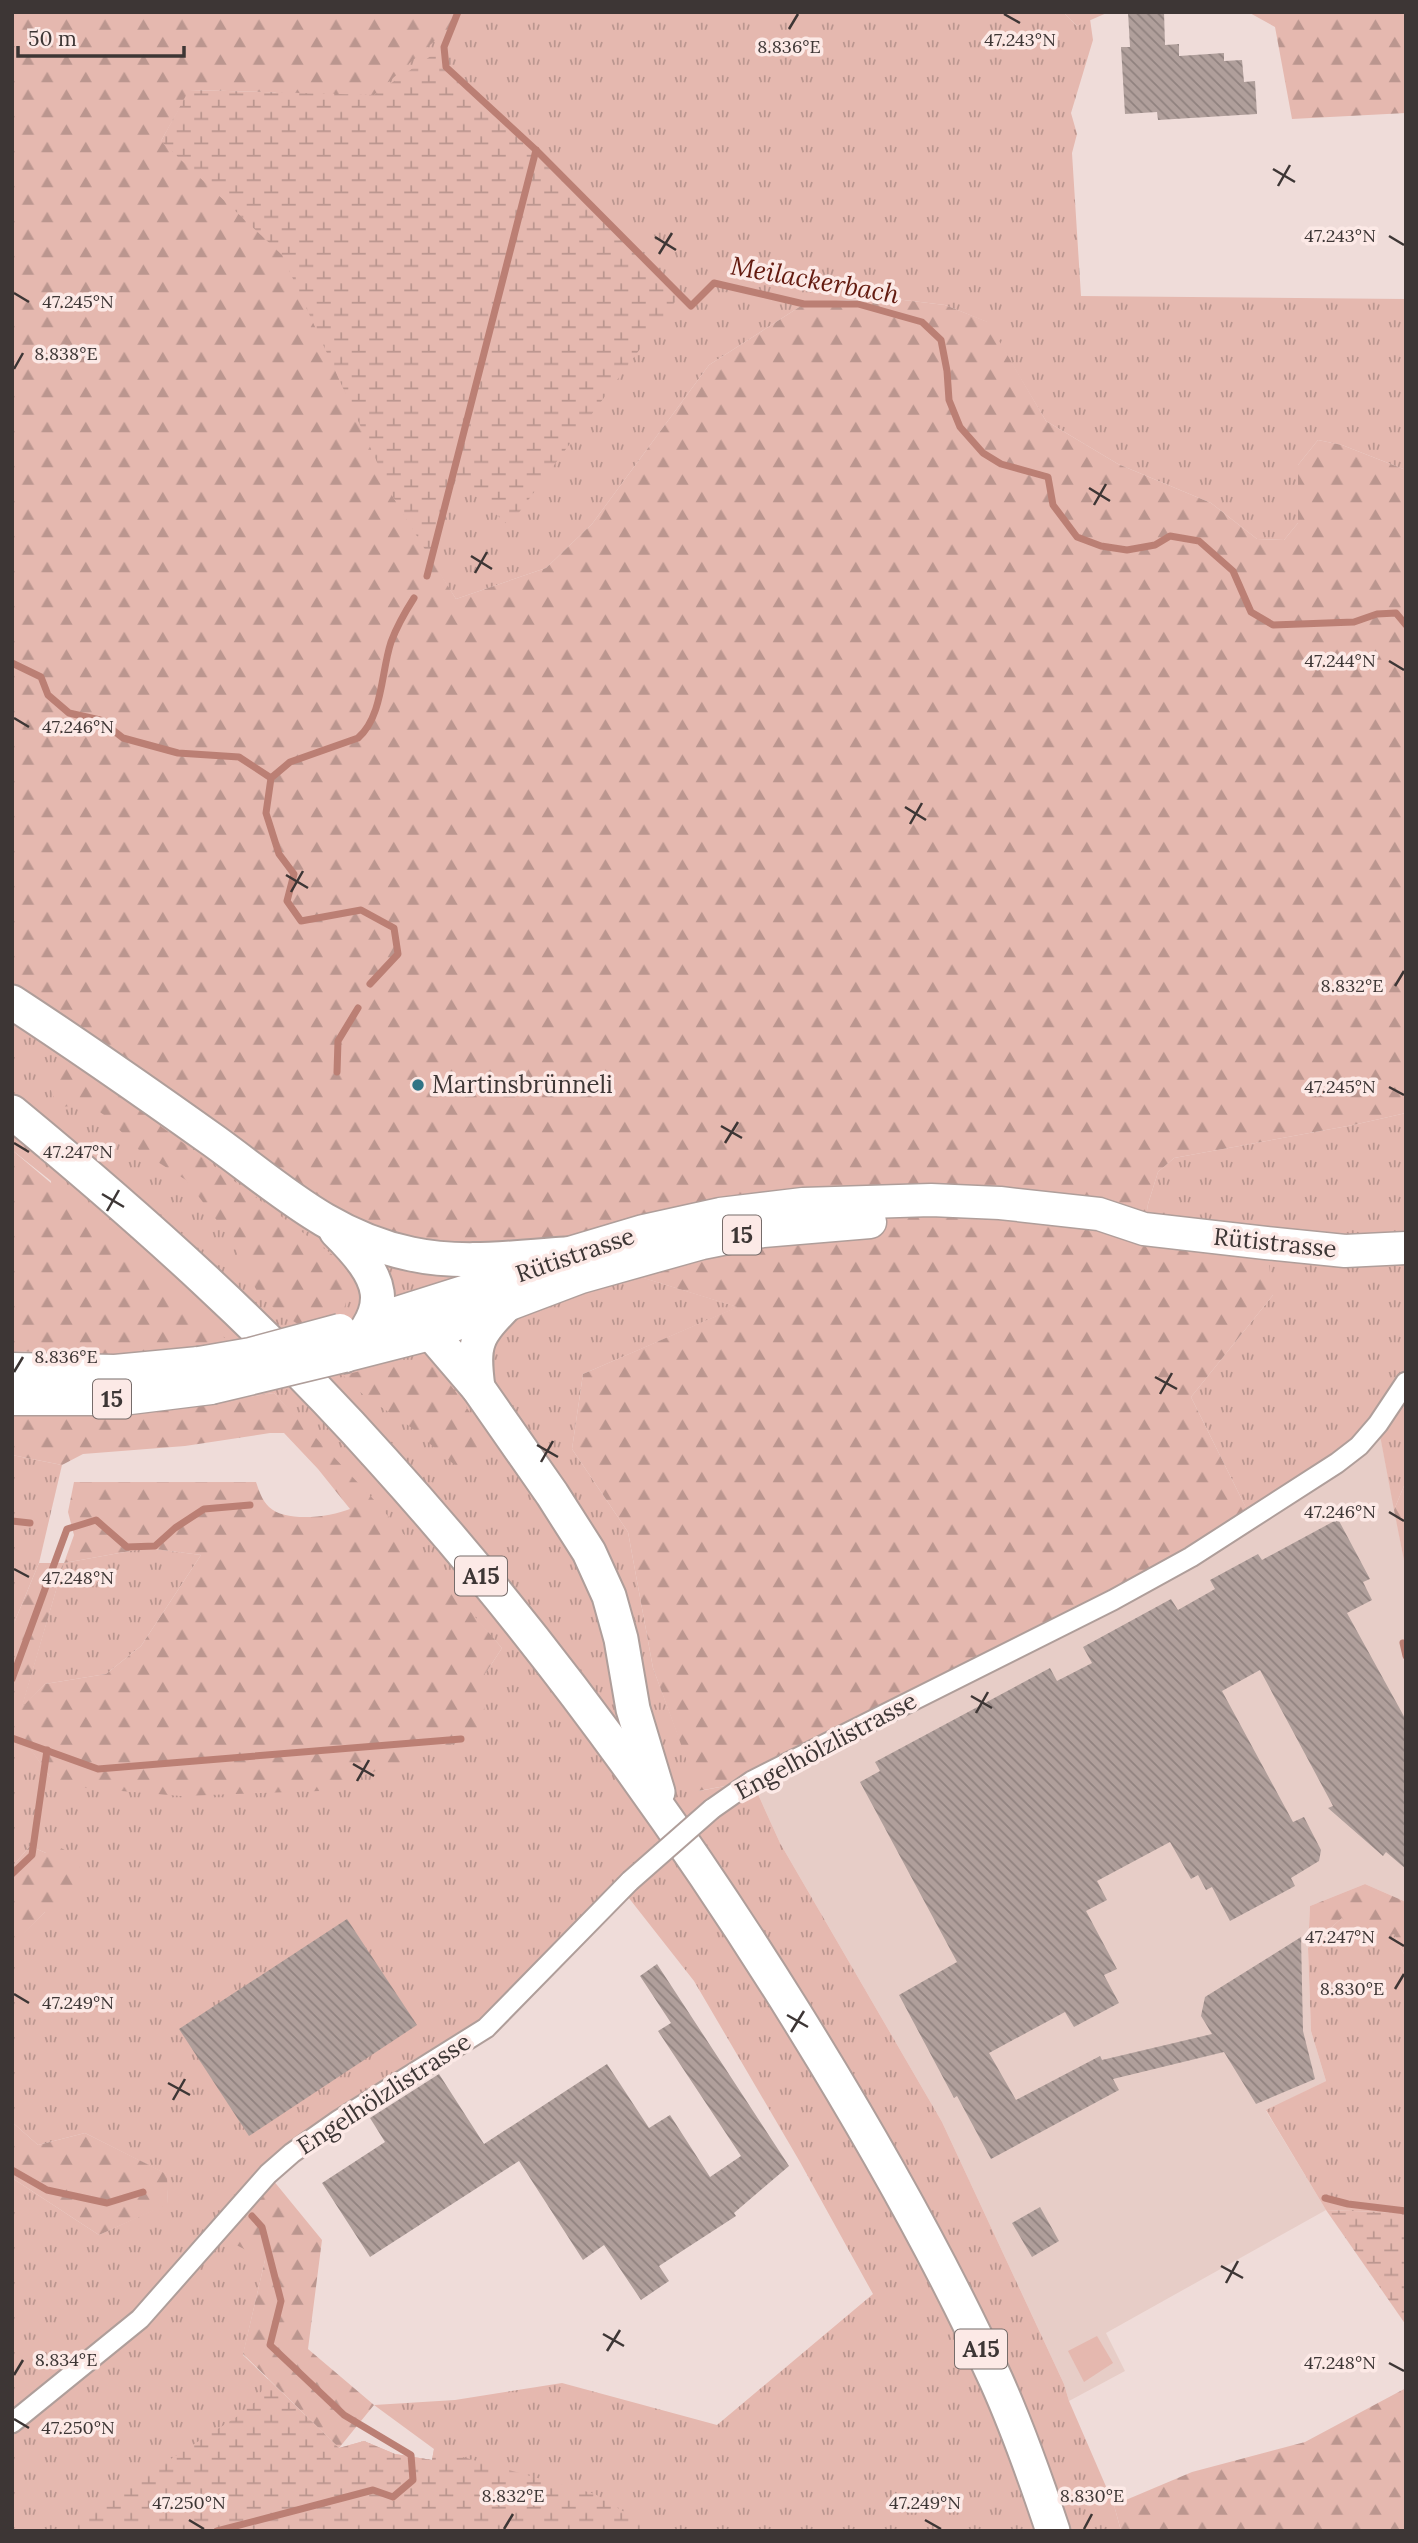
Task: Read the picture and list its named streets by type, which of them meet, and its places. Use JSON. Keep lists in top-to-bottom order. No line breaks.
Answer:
{"streets":{"highway":["A15"],"main road":["15","Rütistrasse"],"street":["Engelhölzlistrasse"]},"water":["Meilackerbach"],"places":["Martinsbrünneli"],"scale_bar":"50 m","coordinates":["47.243°N","8.836°E","47.245°N","8.838°E","47.244°N","47.246°N","8.832°E","47.247°N","47.248°N","8.830°E","47.249°N","8.834°E","47.250°N"]}
